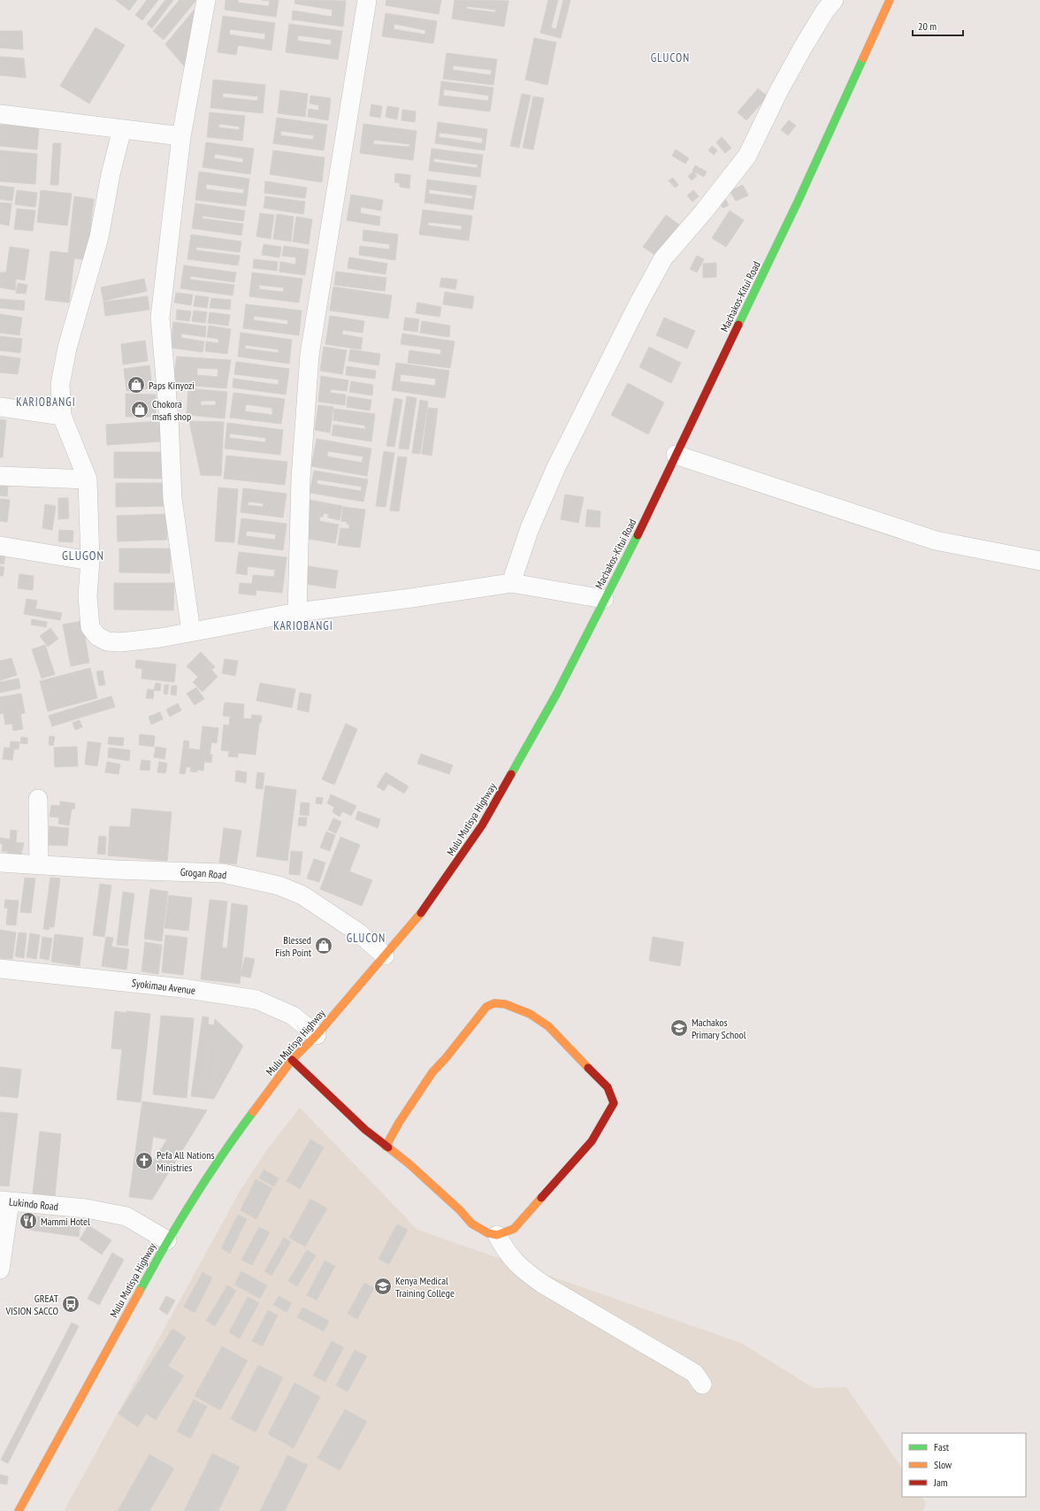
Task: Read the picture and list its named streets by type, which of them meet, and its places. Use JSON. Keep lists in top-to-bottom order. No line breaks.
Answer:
{"streets":{"main road":["Machakos-Kitui Road","Mulu Mutisya Highway"],"street":["Grogan Road","Syokimau Avenue","Lukindo Road"]},"crossings":[["Machakos-Kitui Road","Mulu Mutisya Highway"],["Mulu Mutisya Highway","Grogan Road"],["Mulu Mutisya Highway","Syokimau Avenue"],["Mulu Mutisya Highway","Lukindo Road"]],"districts":["GLUCON","KARIOBANGI","GLUGON","KARIOBANGI","GLUCON"],"places":{"shop":["Paps Kinyozi","Chokora msafi shop","Blessed Fish Point"],"school or university":["Machakos Primary School","Kenya Medical Training College"],"church":["Pefa All Nations Ministries"],"restaurant":["Mammi Hotel"],"bus stop":["GREAT VISION SACCO"]},"legend":["Fast","Slow","Jam"],"scale_bar":"20 m"}
